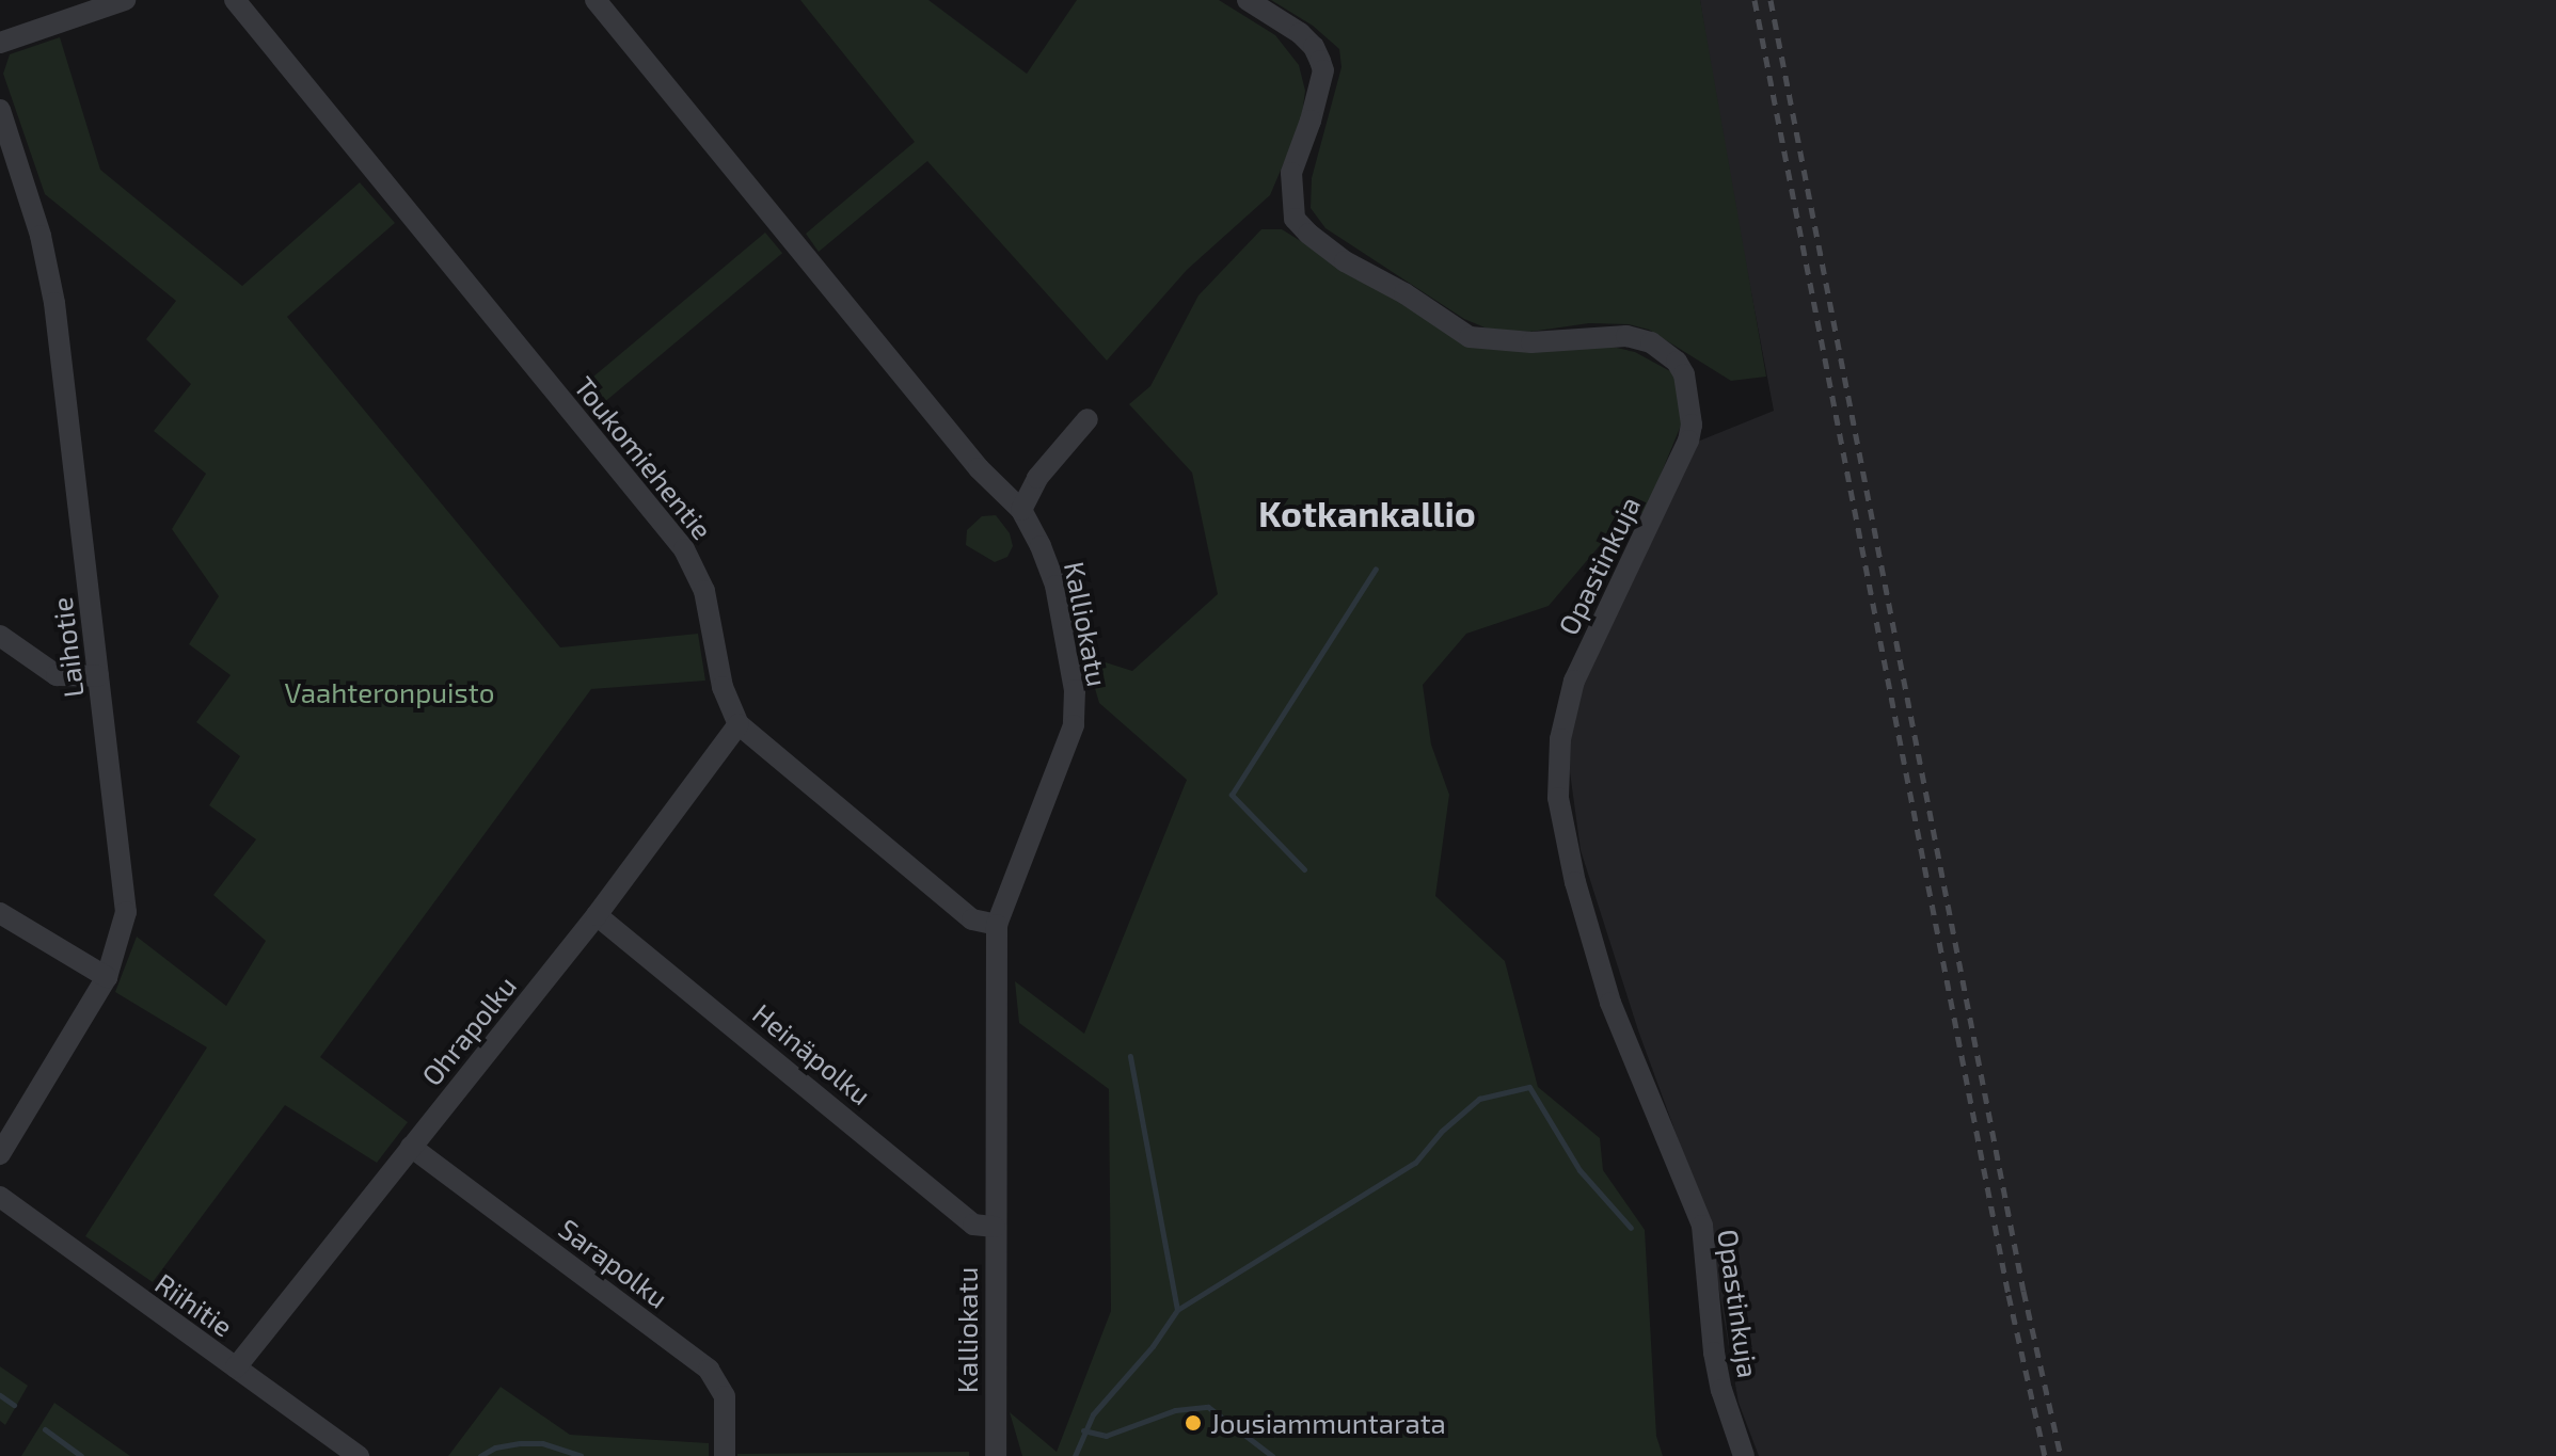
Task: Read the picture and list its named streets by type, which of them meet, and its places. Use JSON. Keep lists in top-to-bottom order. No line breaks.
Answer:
{"streets":{"street":["Toukomiehentie","Opastinkuja","Kalliokatu","Laihotie","Ohrapolku","Heinäpolku","Sarapolku","Riihitie"]},"crossings":[["Toukomiehentie","Kalliokatu"],["Toukomiehentie","Ohrapolku"],["Kalliokatu","Heinäpolku"],["Ohrapolku","Heinäpolku"],["Ohrapolku","Sarapolku"],["Ohrapolku","Riihitie"]],"districts":["Kotkankallio"],"parks":["Vaahteronpuisto"],"places":["Jousiammuntarata"]}
